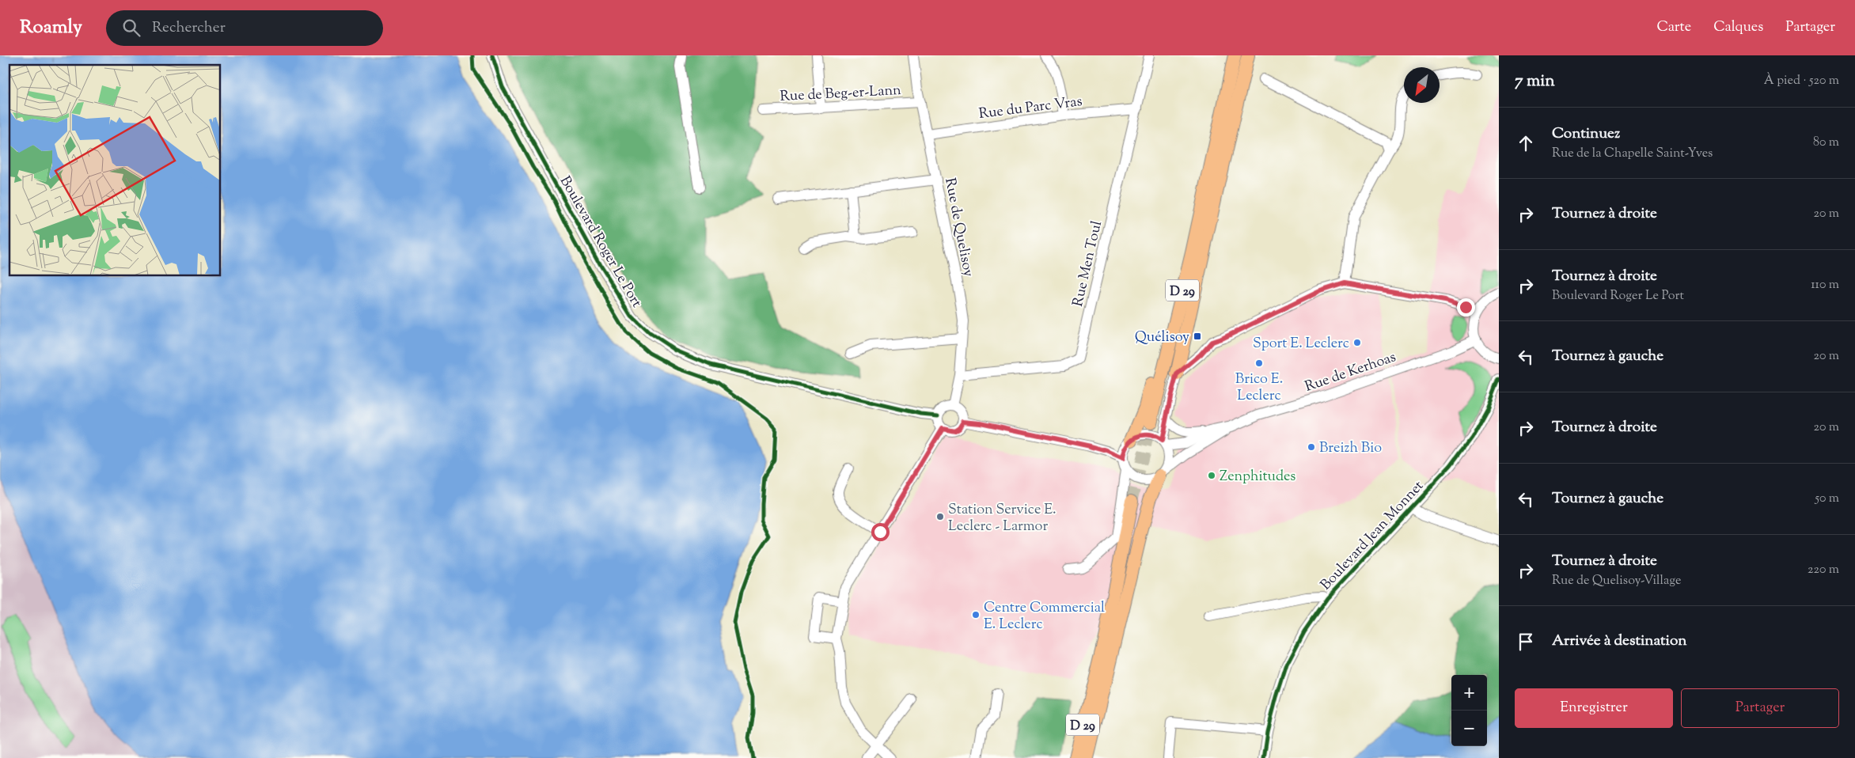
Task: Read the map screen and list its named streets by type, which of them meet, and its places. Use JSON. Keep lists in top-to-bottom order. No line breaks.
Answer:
{"streets":{"main road":["D 29"],"street":["Rue de Beg-er-Lann","Rue du Parc Vras","Rue de Quelisoy","Boulevard Roger Le Port","Rue Men Toul","Rue de Kerhoas","Boulevard Jean Monnet"]},"crossings":[["Rue de Beg-er-Lann","Rue de Quelisoy"],["Rue du Parc Vras","Rue de Quelisoy"],["Rue du Parc Vras","Rue Men Toul"],["Rue de Quelisoy","Boulevard Roger Le Port"],["Rue de Quelisoy","Rue Men Toul"]],"places":{"transit":["Quélisoy"],"other":["Sport E. Leclerc","Brico E. Leclerc","Breizh Bio","Zenphitudes","Station Service E. Leclerc - Larmor","Centre Commercial E. Leclerc"]},"north":"bottom left","page":{"header":"Roamly","search":"Rechercher","nav":["Carte","Calques","Partager"],"heading":["7 min","À pied · 520 m"],"list":[["Continuez","Rue de la Chapelle Saint-Yves","80 m"],["Tournez à droite","20 m"],["Tournez à droite","Boulevard Roger Le Port","110 m"],["Tournez à gauche","20 m"],["Tournez à droite","20 m"],["Tournez à gauche","50 m"],["Tournez à droite","Rue de Quelisoy-Village","220 m"],"Arrivée à destination"],"map_buttons":["+","−"],"buttons":["Enregistrer","Partager"]}}
